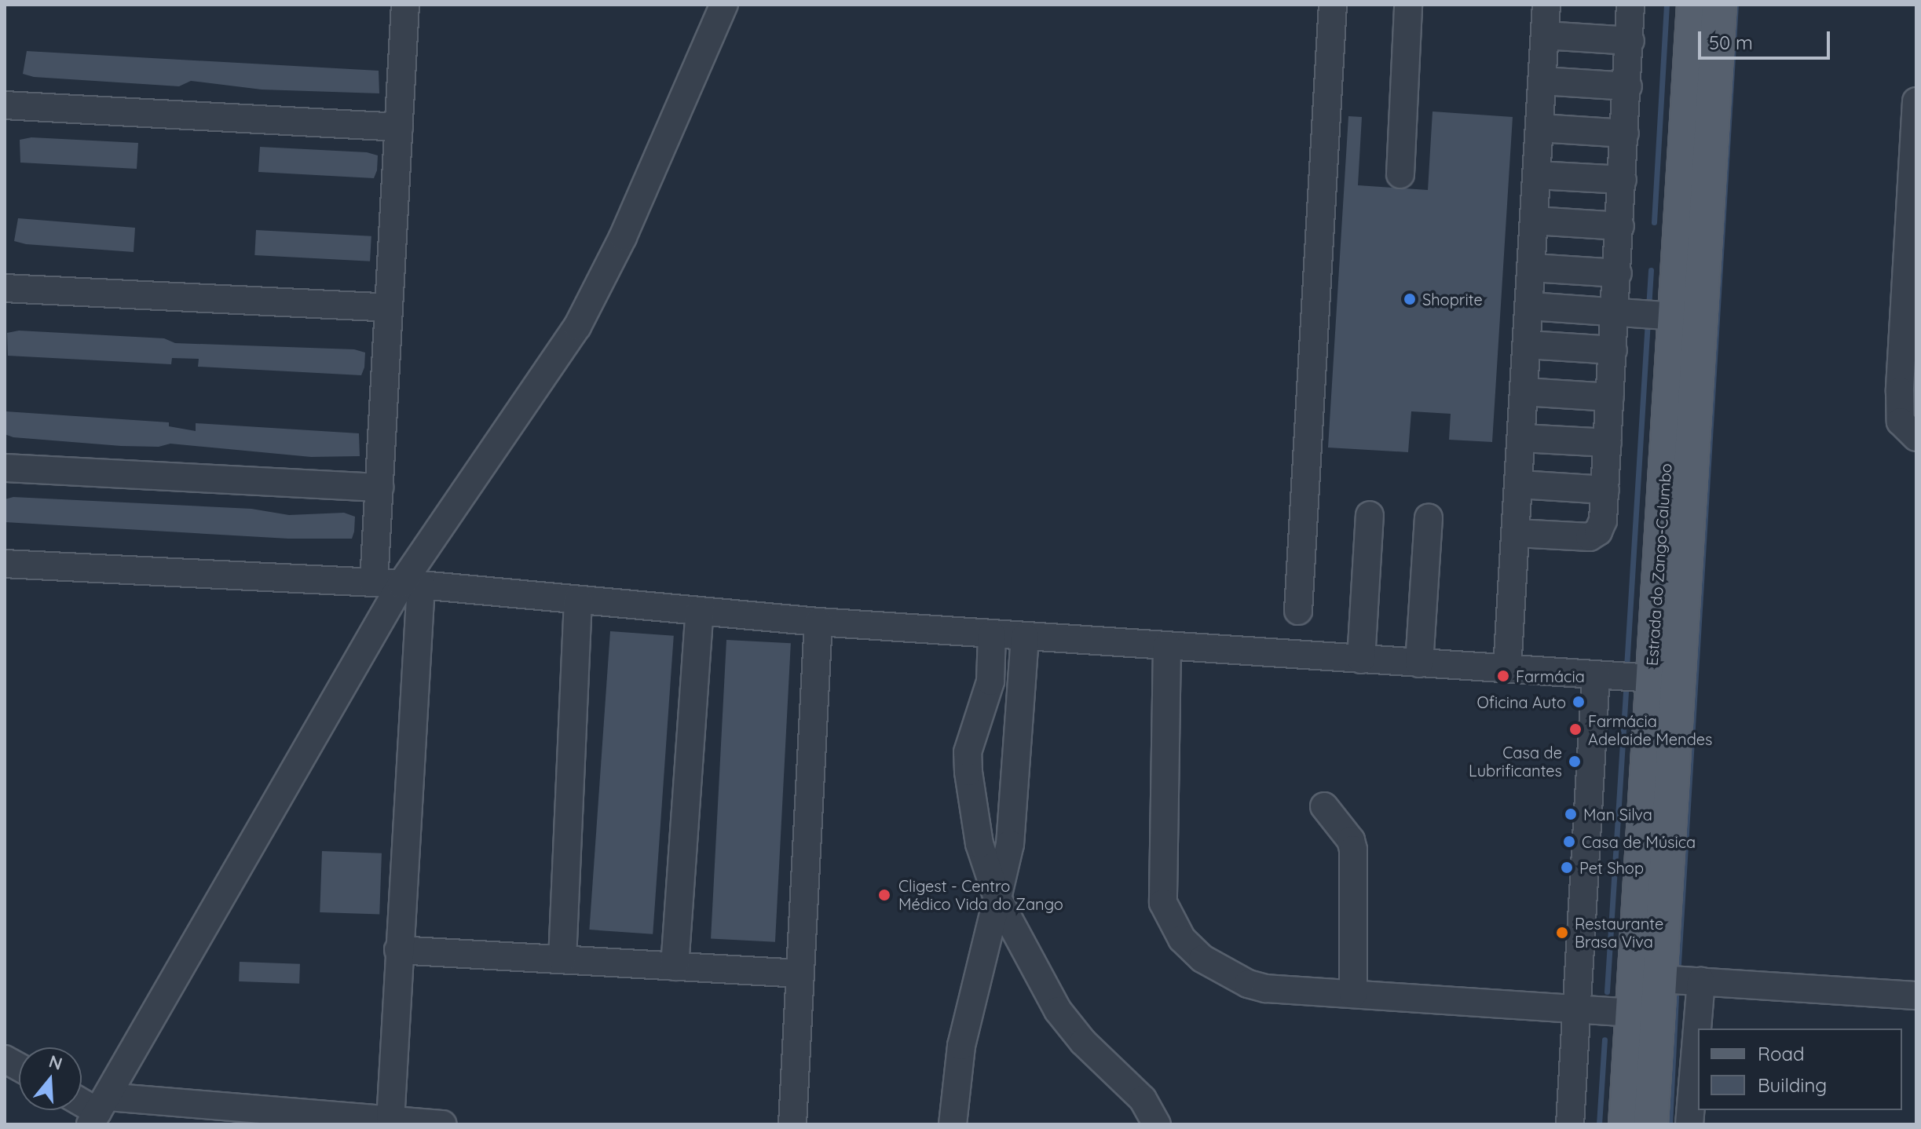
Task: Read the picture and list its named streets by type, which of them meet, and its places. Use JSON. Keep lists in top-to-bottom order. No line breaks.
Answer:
{"streets":{"main road":["Estrada do Zango-Calumbo"]},"places":["Shoprite","Farmácia","Oficina Auto","Farmácia Adelaide Mendes","Casa de Lubrificantes","Man Silva","Casa de Música","Pet Shop","Cligest - Centro Médico Vida do Zango","Restaurante Brasa Viva"],"legend":["Road","Building"],"scale_bar":"50 m","north":"top"}
